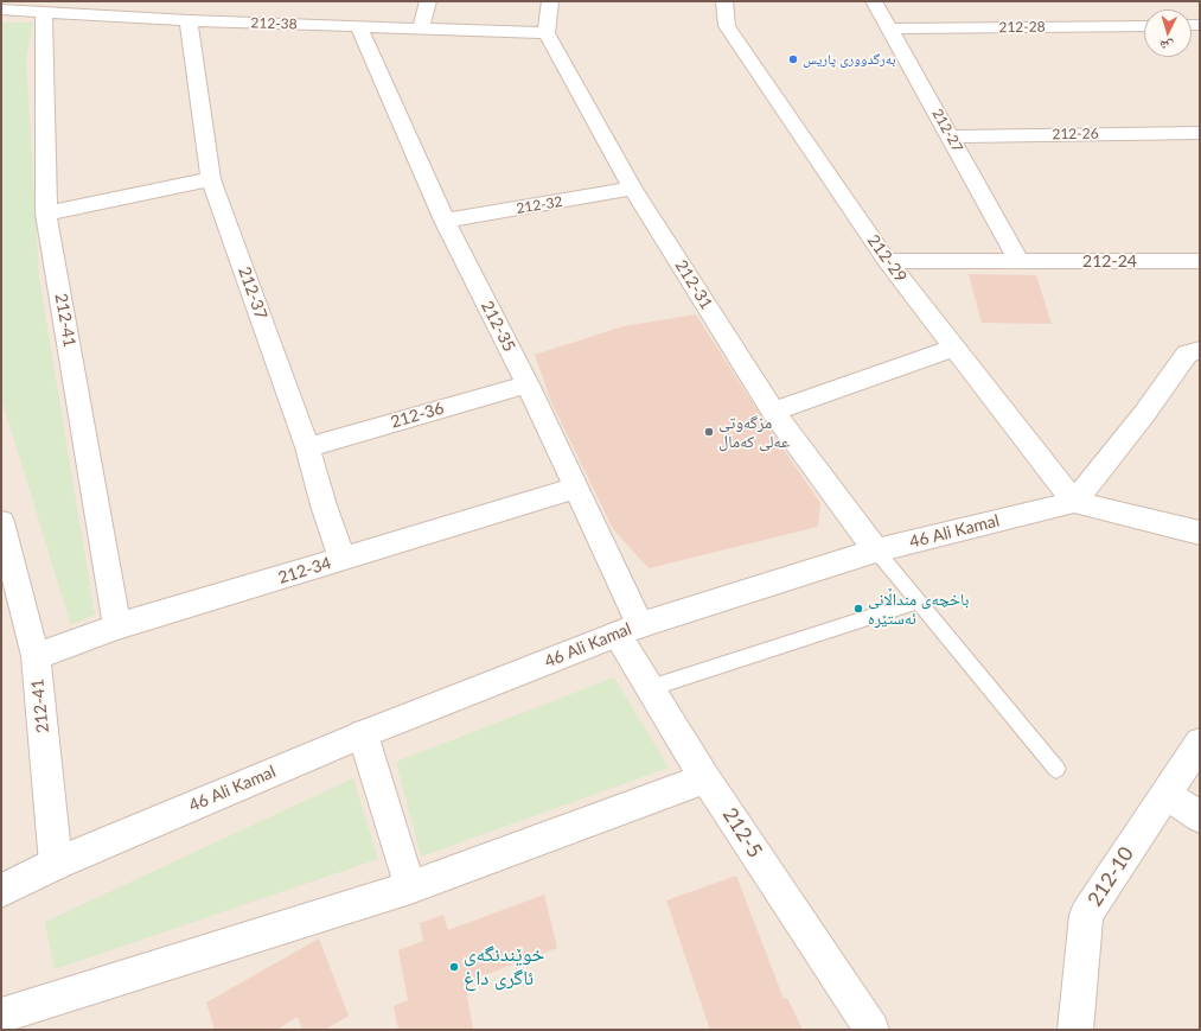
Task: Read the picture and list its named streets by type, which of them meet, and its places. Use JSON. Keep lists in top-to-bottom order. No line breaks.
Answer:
{"streets":{"street":["212-38","212-28","212-27","212-26","212-32","212-29","212-24","212-31","212-37","212-41","212-35","212-36","46 Ali Kamal","212-34","212-5","212-10"]},"crossings":[["212-38","212-31"],["212-38","212-37"],["212-38","212-41"],["212-38","212-35"],["212-28","212-27"],["212-27","212-26"],["212-27","212-24"],["212-32","212-31"],["212-32","212-35"],["212-29","212-24"],["212-29","46 Ali Kamal"],["212-31","46 Ali Kamal"],["212-37","212-36"],["212-37","212-34"],["212-41","46 Ali Kamal"],["212-41","212-34"],["212-35","212-36"],["212-35","46 Ali Kamal"],["212-35","212-34"],["212-35","212-5"],["46 Ali Kamal","212-5"]],"places":["بەرگدووری پاریس","مزگەوتی عەلی کەمال","باخچەی منداڵانی ئەستێرە","خوێندنگەی ئاگری داغ"],"north":"bottom"}
